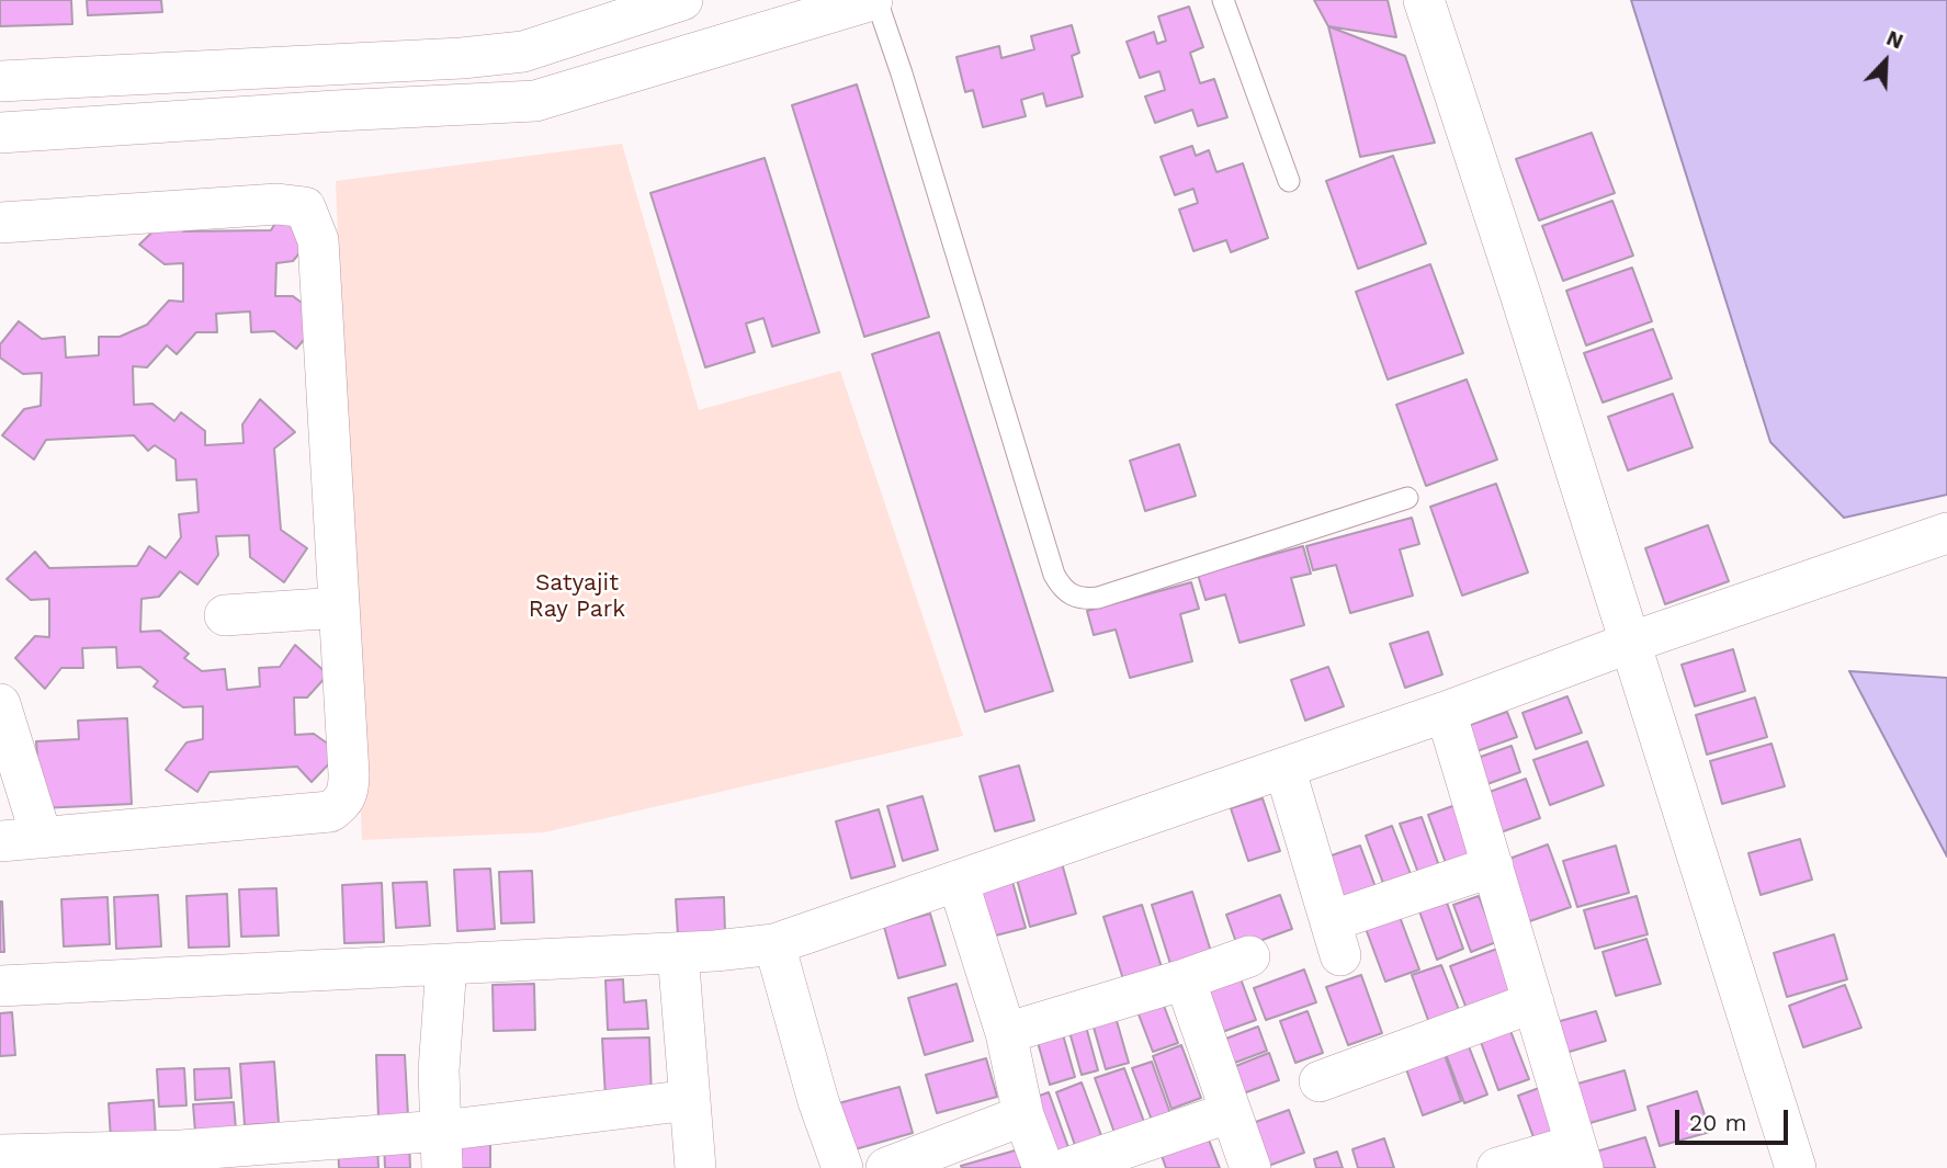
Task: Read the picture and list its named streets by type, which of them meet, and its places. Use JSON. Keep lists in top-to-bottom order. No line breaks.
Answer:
{"parks":["Satyajit Ray Park"],"scale_bar":"20 m","north":"top right"}
